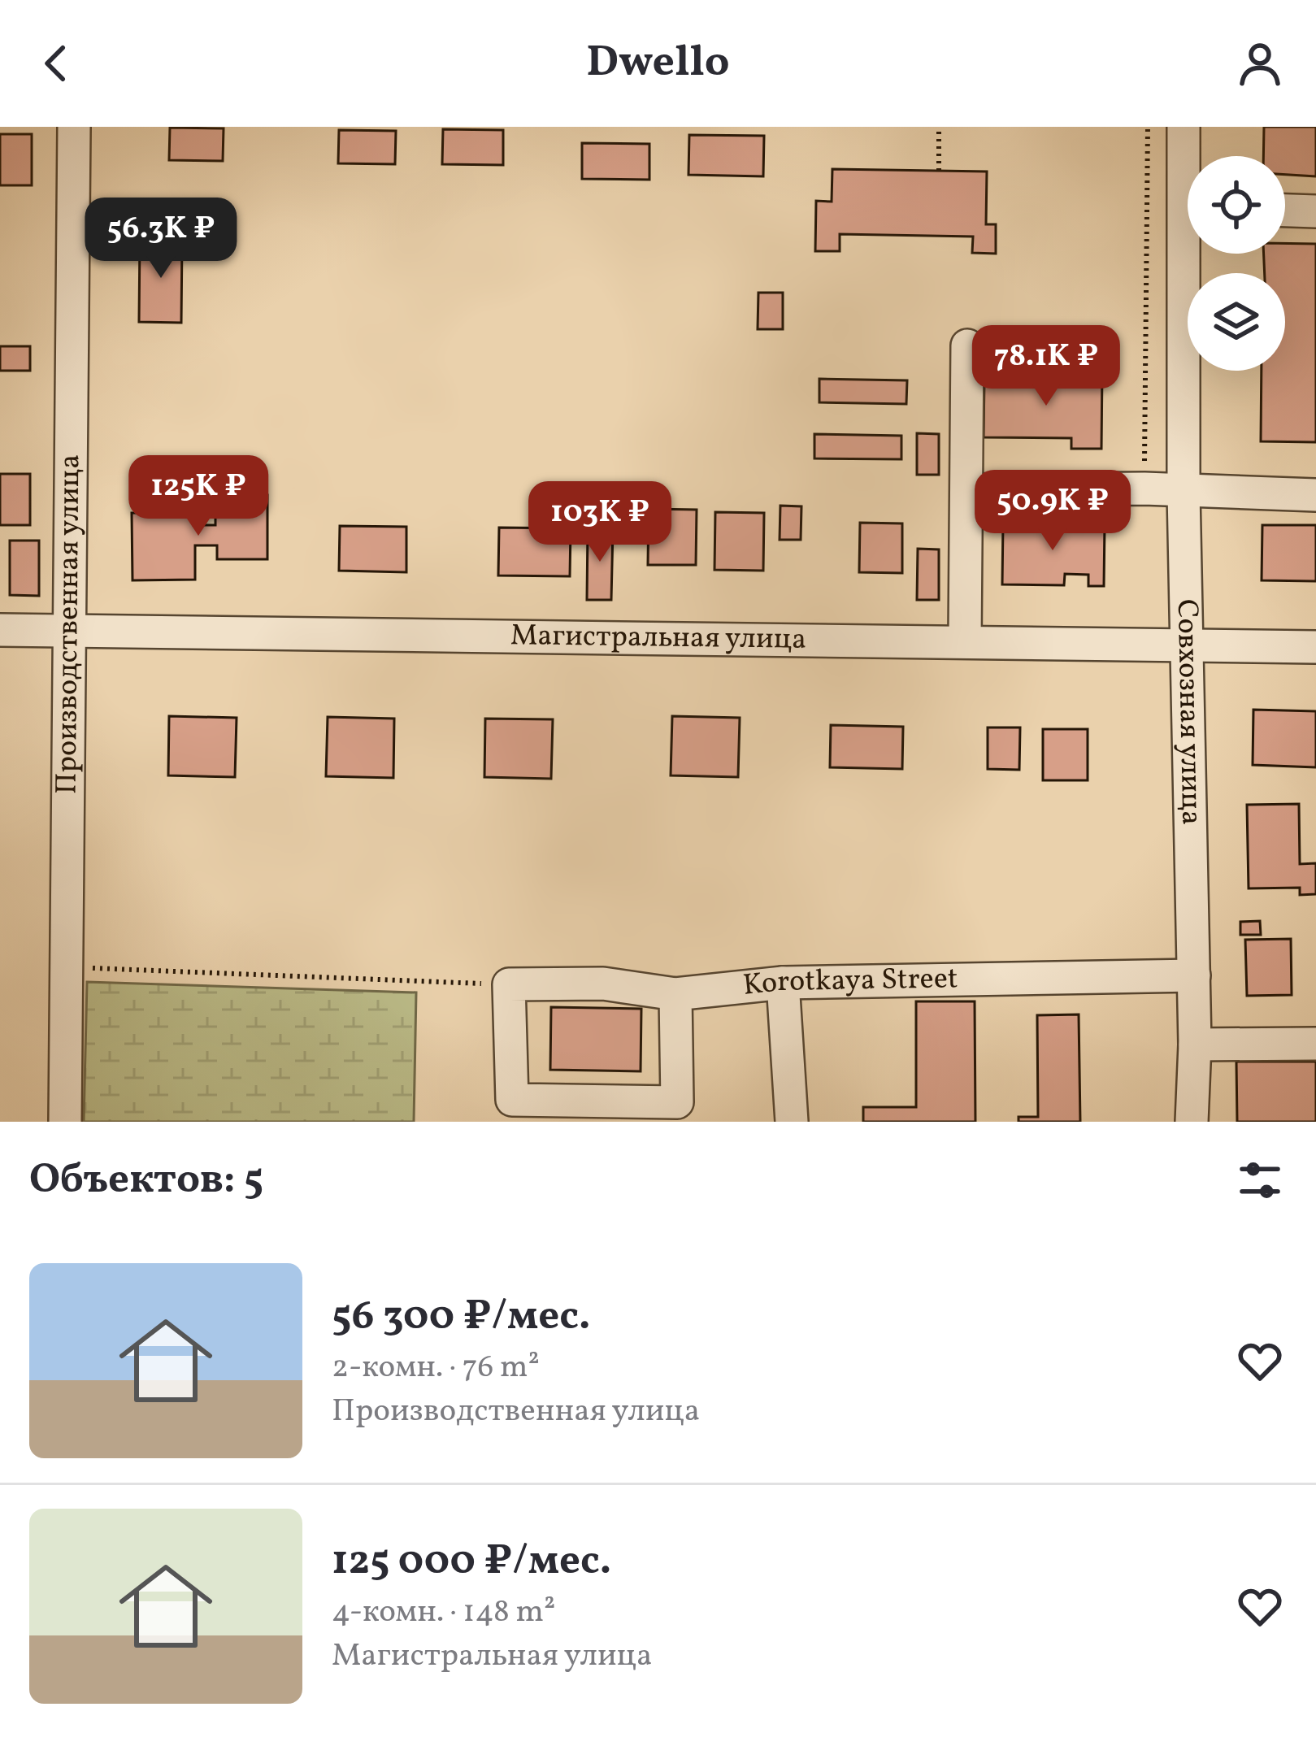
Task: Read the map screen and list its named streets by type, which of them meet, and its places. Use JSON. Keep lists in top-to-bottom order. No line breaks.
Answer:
{"streets":{"street":["Производственная улица","Магистральная улица","Совхозная улица","Korotkaya Street"]},"crossings":[["Производственная улица","Магистральная улица"],["Магистральная улица","Совхозная улица"],["Совхозная улица","Korotkaya Street"]],"page":{"header":"Dwello","price":["56.3K ₽","78.1K ₽","125K ₽","50.9K ₽","103K ₽"],"heading":"Объектов: 5","list":[{"name":"56 300 ₽/мес.","note":"2-комн. · 76 m² · Производственная улица"},{"name":"125 000 ₽/мес.","note":"4-комн. · 148 m² · Магистральная улица"}]}}
